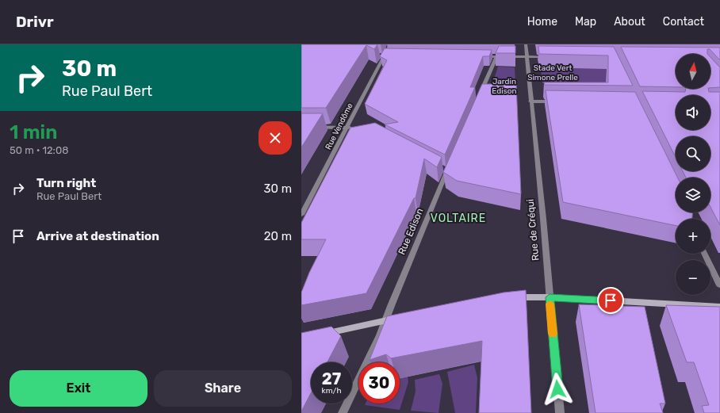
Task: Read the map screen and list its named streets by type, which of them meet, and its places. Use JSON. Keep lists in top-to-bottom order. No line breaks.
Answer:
{"streets":{"street":["Rue Vendôme","Rue de Créqui","Rue Edison"]},"districts":["VOLTAIRE"],"parks":["Stade Vert Simone Prelle","Jardin Edison"],"north":"top","page":{"header":"Drivr","nav":["Home","Map","About","Contact"],"turn":["30 m","Rue Paul Bert"],"map_buttons":["+","−"],"heading":["1 min","50 m · 12:08"],"list":[{"name":"Turn right","note":"Rue Paul Bert","value":"30 m"},{"name":"Arrive at destination","value":"20 m"}],"speed":"27 km/h","limit":"30","buttons":["Exit","Share"]}}
